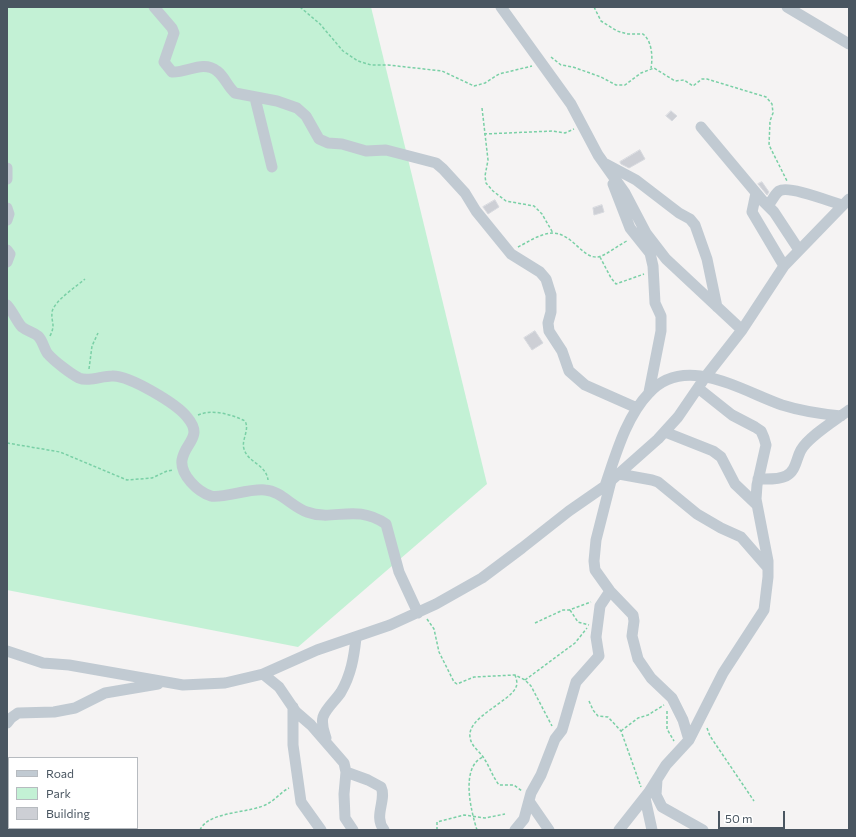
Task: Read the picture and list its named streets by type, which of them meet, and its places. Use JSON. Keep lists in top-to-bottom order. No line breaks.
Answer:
{"legend":["Road","Park","Building"],"scale_bar":"50 m"}
